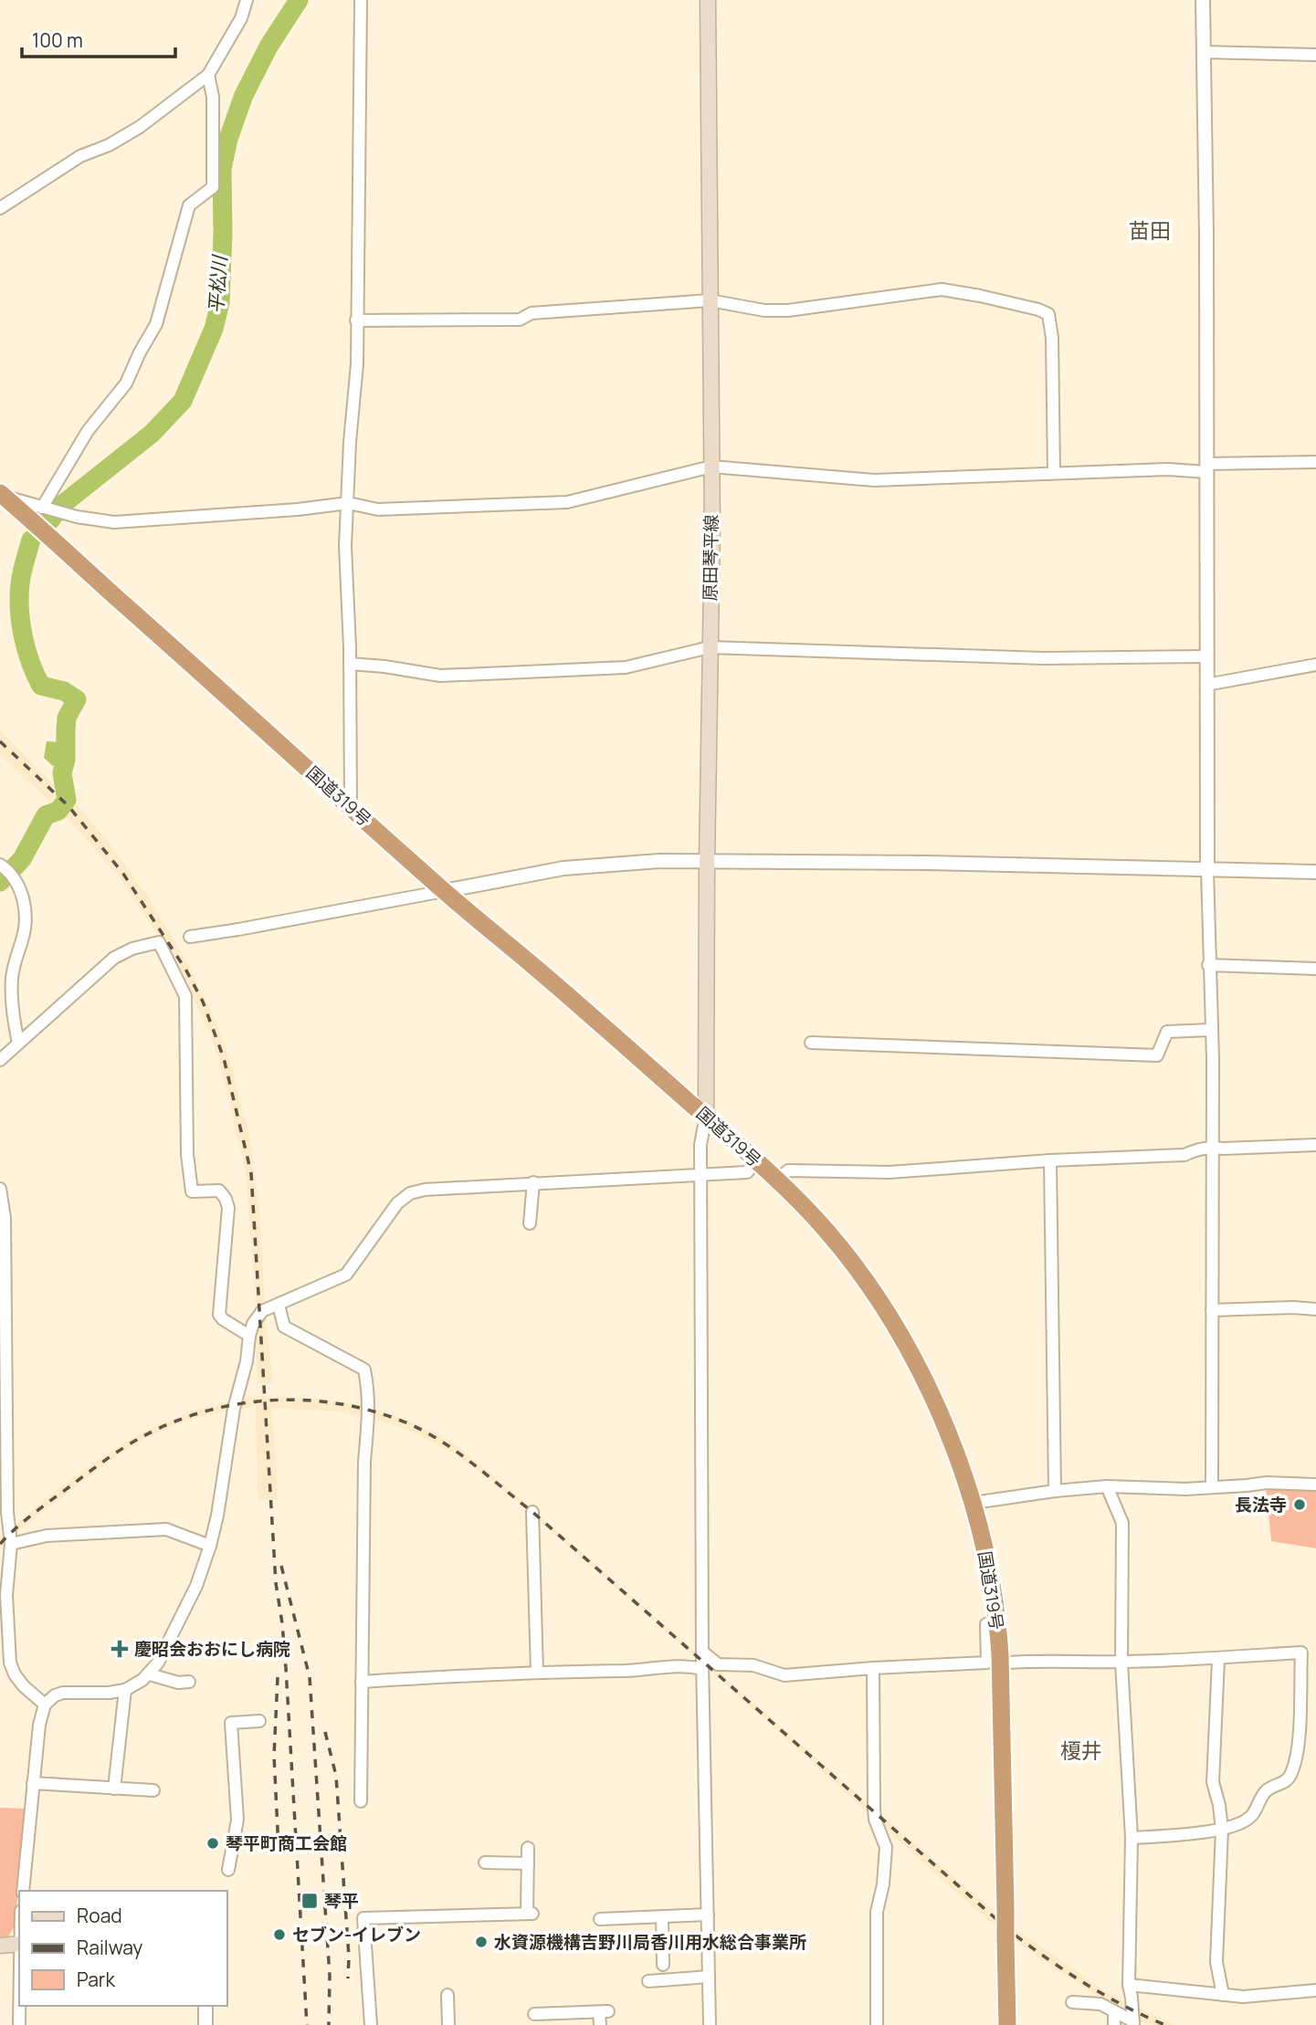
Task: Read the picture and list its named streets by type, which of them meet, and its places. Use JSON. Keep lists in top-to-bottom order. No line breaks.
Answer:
{"streets":{"highway":["国道319号"],"main road":["原田琴平線"]},"crossings":[["原田琴平線","国道319号"]],"districts":["苗田","榎井"],"water":["平松川"],"places":{"other":["長法寺","琴平町商工会館","セブン-イレブン","水資源機構吉野川局香川用水総合事業所"],"health":["慶昭会おおにし病院"],"transit":["琴平"]},"legend":["Road","Railway","Park"],"scale_bar":"100 m"}
